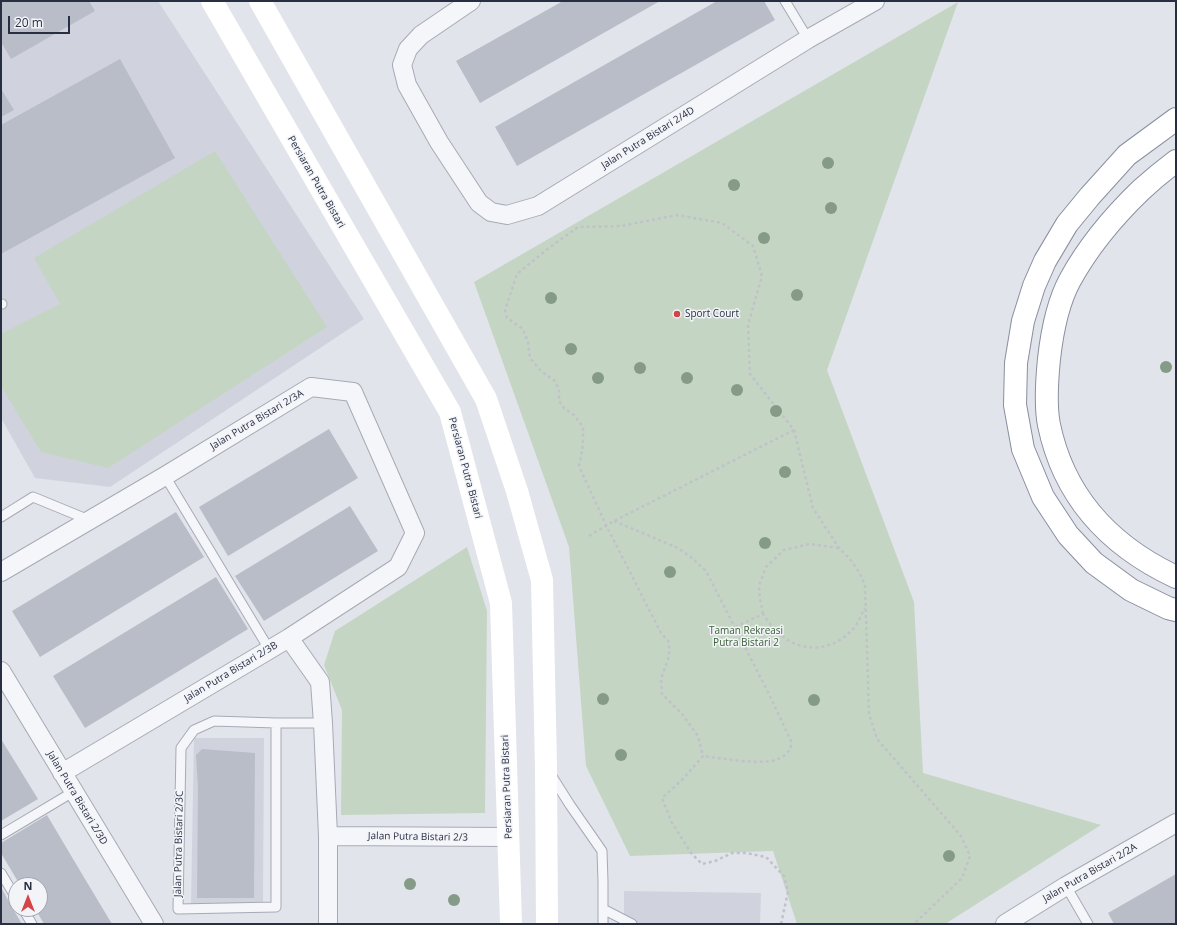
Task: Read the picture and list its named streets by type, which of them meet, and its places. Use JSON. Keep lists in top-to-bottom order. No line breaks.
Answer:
{"streets":{"main road":["Persiaran Putra Bistari"],"street":["Jalan Putra Bistari 2/4D","Jalan Putra Bistari 2/3A","Jalan Putra Bistari 2/3B","Jalan Putra Bistari 2/3D","Jalan Putra Bistari 2/3","Jalan Putra Bistari 2/2A"],"lane":["Jalan Putra Bistari 2/3C"]},"crossings":[["Persiaran Putra Bistari","Jalan Putra Bistari 2/3"],["Jalan Putra Bistari 2/3A","Jalan Putra Bistari 2/3B"],["Jalan Putra Bistari 2/3B","Jalan Putra Bistari 2/3D"]],"parks":["Taman Rekreasi Putra Bistari 2"],"places":["Sport Court"],"scale_bar":"20 m","north":"top"}
